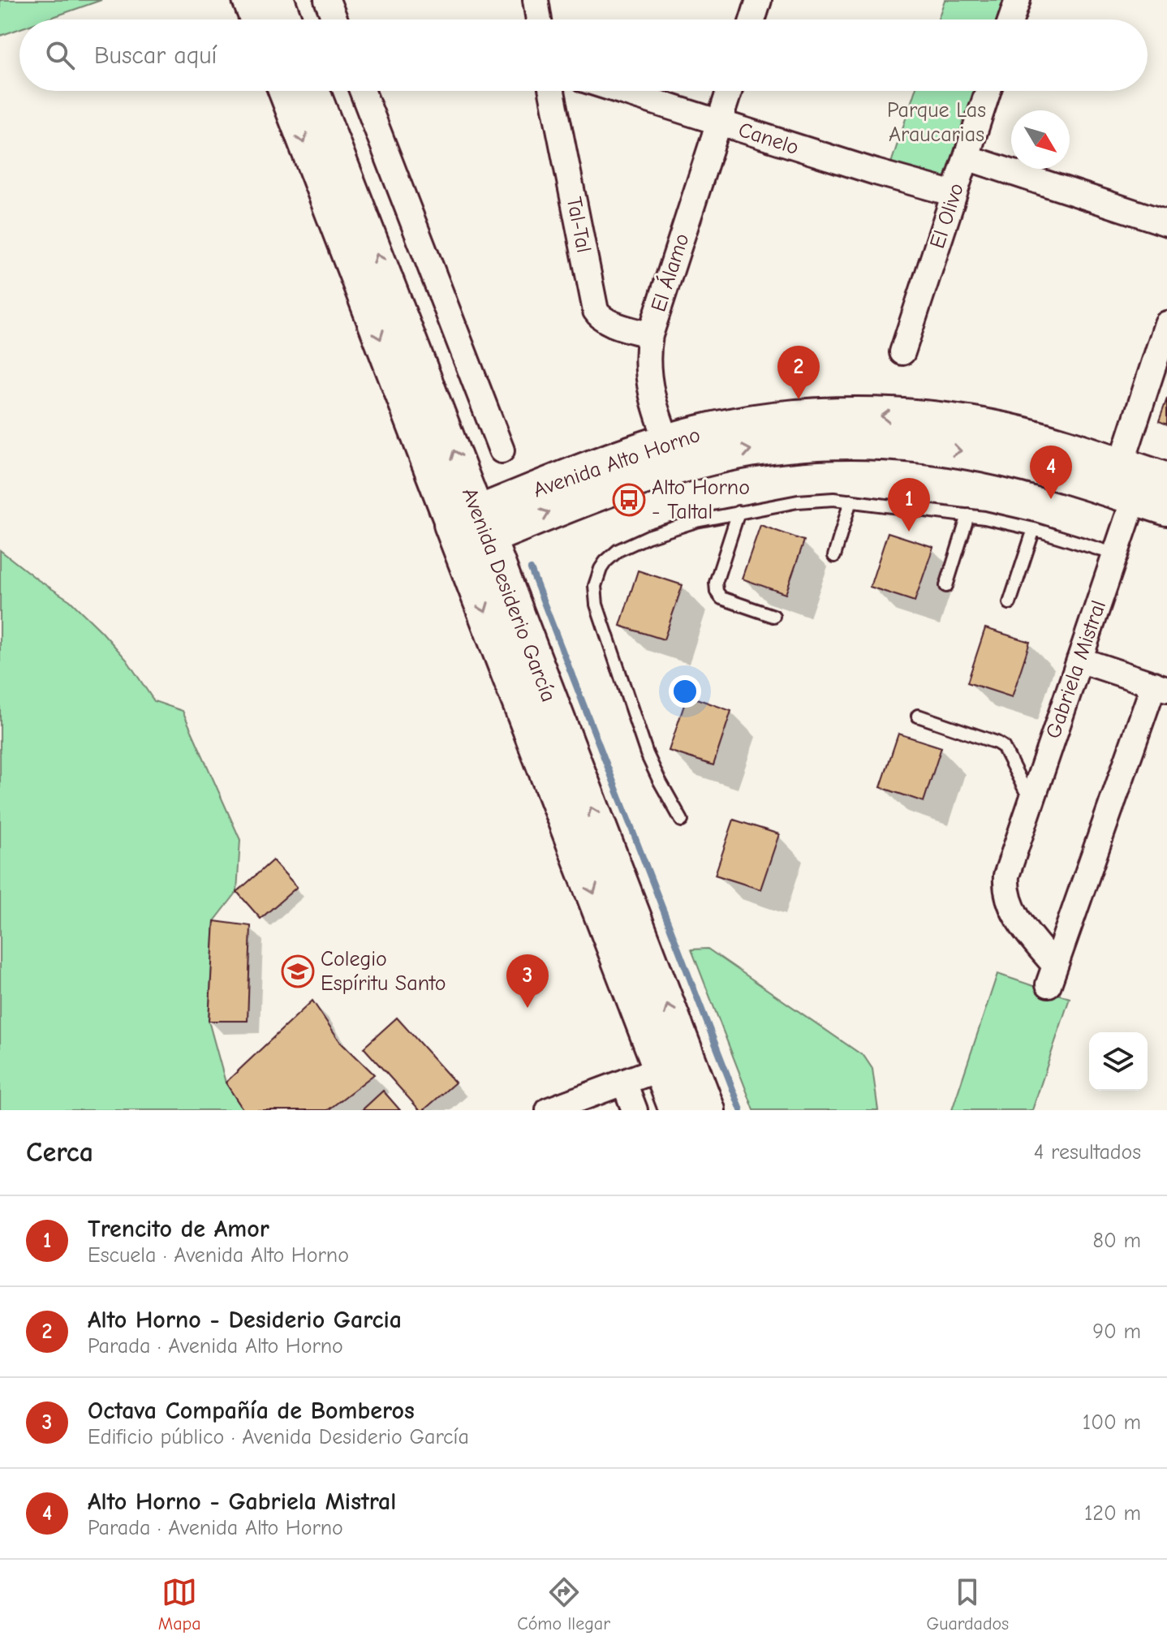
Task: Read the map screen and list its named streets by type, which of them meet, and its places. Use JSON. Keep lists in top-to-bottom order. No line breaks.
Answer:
{"streets":{"main road":["Avenida Alto Horno","Avenida Desiderio García"],"street":["Canelo","El Olivo","Tal-Tal","El Álamo","Gabriela Mistral"]},"crossings":[["Canelo","El Olivo"],["Canelo","El Álamo"],["Tal-Tal","El Álamo"],["El Álamo","Avenida Alto Horno"],["Avenida Alto Horno","Avenida Desiderio García"],["Avenida Alto Horno","Gabriela Mistral"]],"parks":["Parque Las Araucarias"],"places":{"bus stop":["Alto Horno - Taltal"],"school or university":["Colegio Espíritu Santo"]},"north":"bottom right","page":{"search":"Buscar aquí","pins":["2","4","1","3"],"heading":["Cerca","4 resultados"],"list":[{"mark":"1","name":"Trencito de Amor","note":"Escuela · Avenida Alto Horno","value":"80 m"},{"mark":"2","name":"Alto Horno - Desiderio Garcia","note":"Parada · Avenida Alto Horno","value":"90 m"},{"mark":"3","name":"Octava Compañía de Bomberos","note":"Edificio público · Avenida Desiderio García","value":"100 m"},{"mark":"4","name":"Alto Horno - Gabriela Mistral","note":"Parada · Avenida Alto Horno","value":"120 m"}],"nav":["Mapa","Cómo llegar","Guardados"]}}
